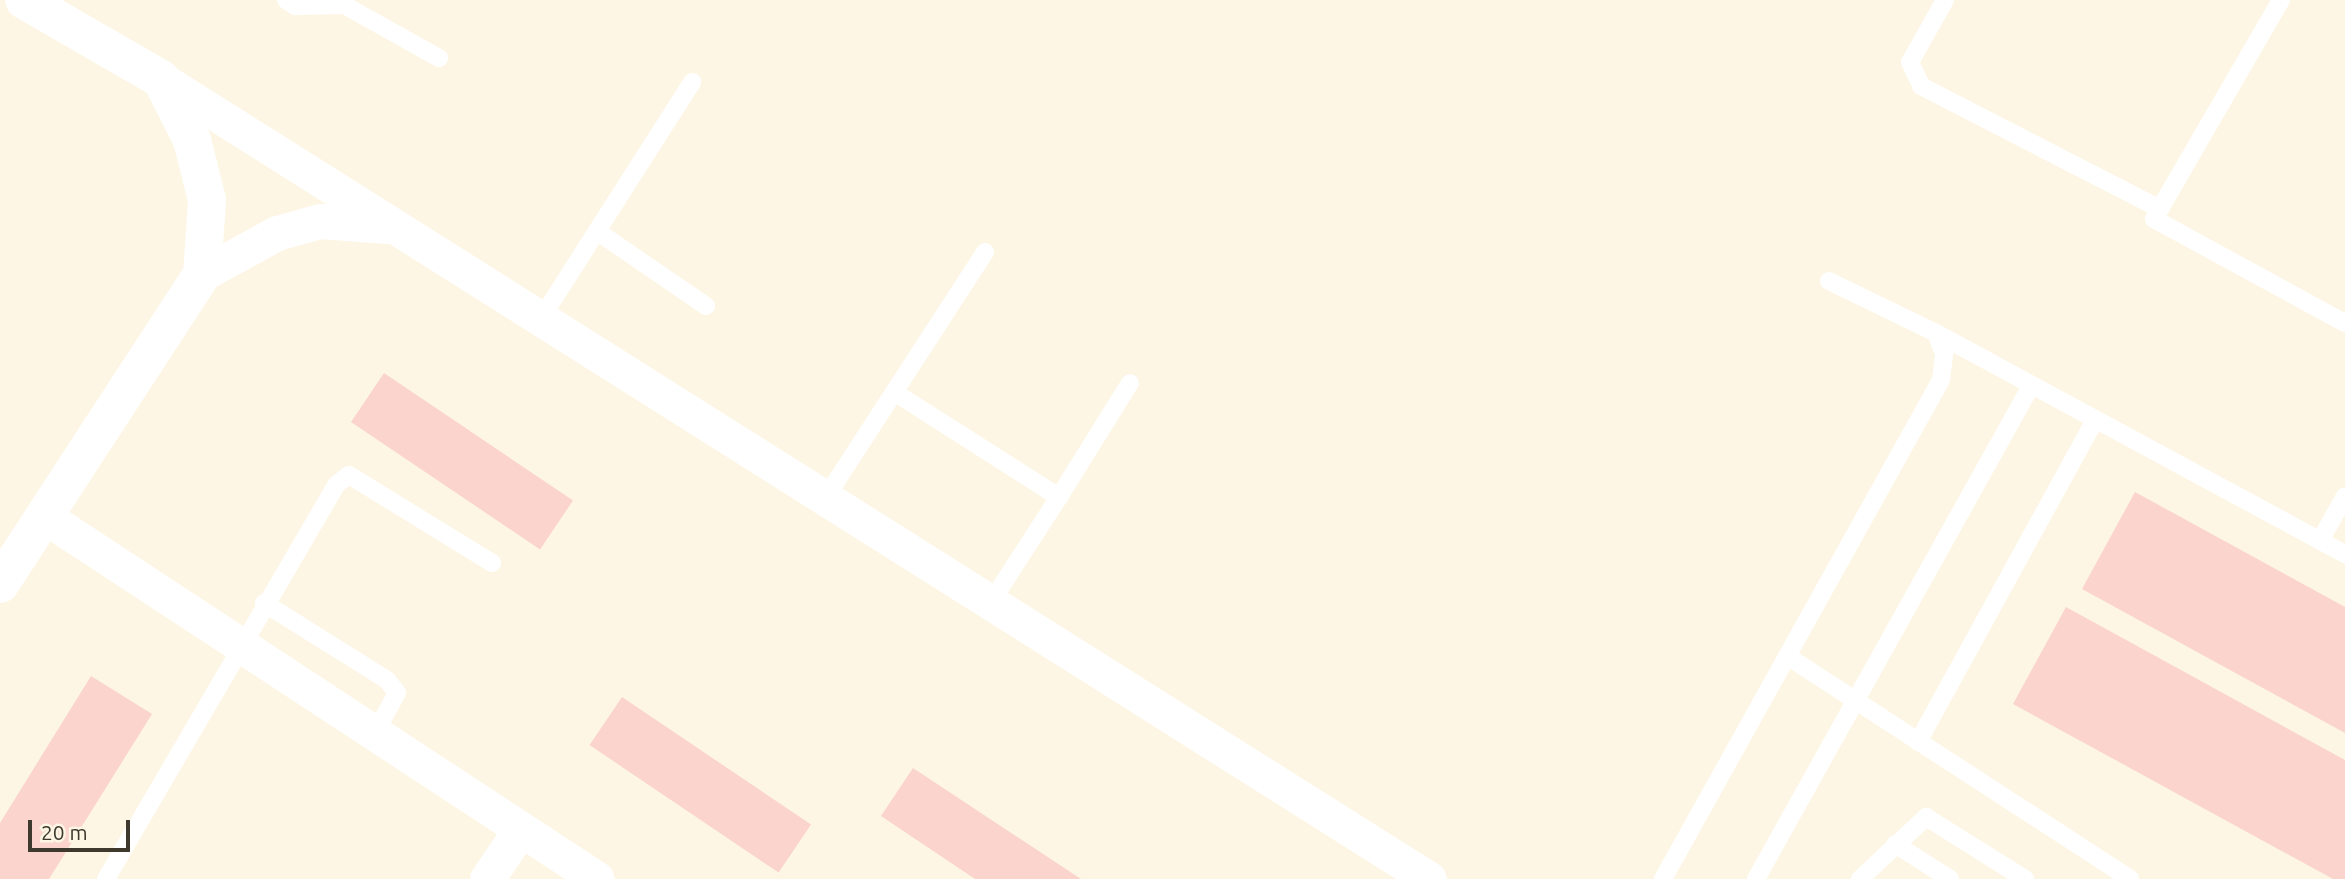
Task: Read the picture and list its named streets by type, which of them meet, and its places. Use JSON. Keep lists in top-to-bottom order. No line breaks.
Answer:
{"scale_bar":"20 m"}
